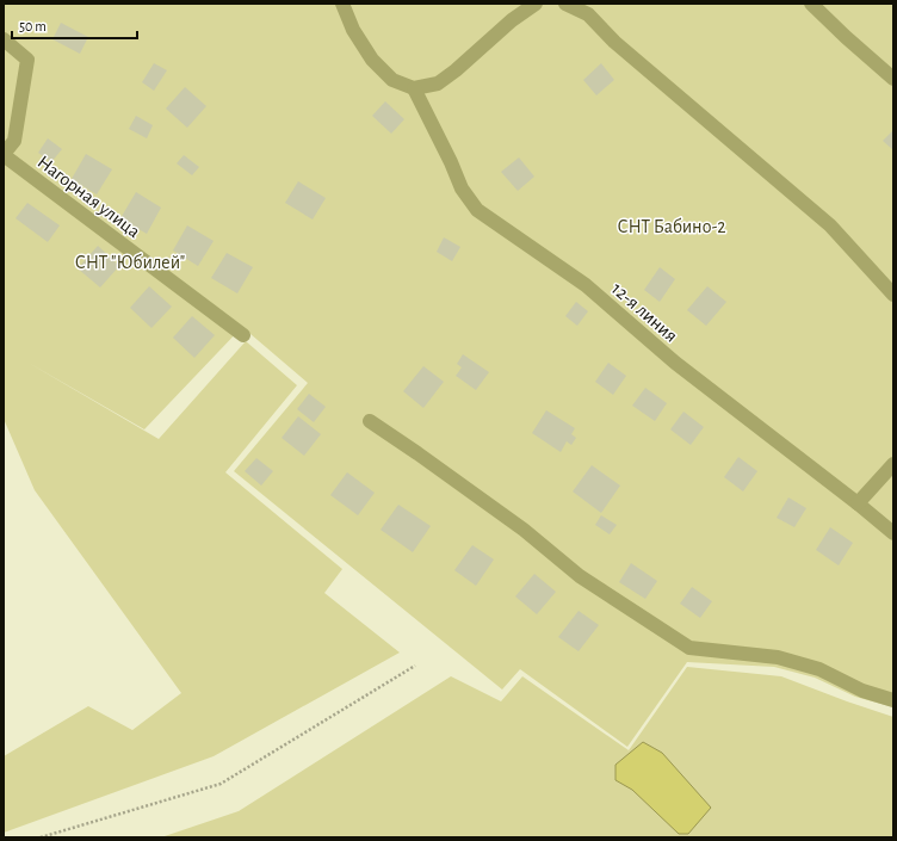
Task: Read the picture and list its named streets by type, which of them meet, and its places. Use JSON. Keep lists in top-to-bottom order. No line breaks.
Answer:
{"streets":{"street":["Нагорная улица","12-я линия"]},"parks":["СНТ Бабино-2","СНТ \"Юбилей\""],"scale_bar":"50 m"}
